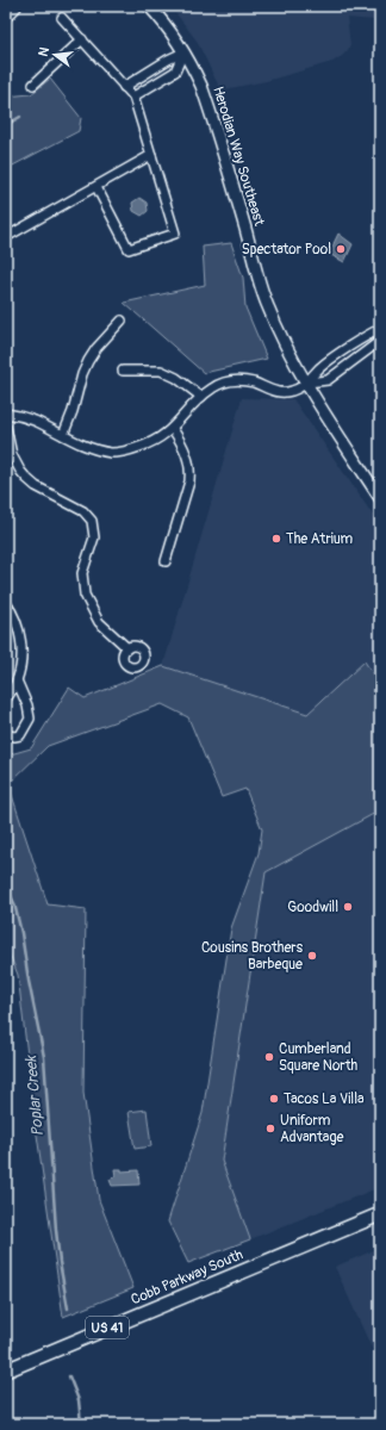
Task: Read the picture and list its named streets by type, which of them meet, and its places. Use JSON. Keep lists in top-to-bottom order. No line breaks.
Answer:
{"streets":{"main road":["Cobb Parkway South","US 41"],"street":["Herodian Way Southeast"]},"water":["Poplar Creek"],"places":["Spectator Pool","The Atrium","Goodwill","Cousins Brothers Barbeque","Cumberland Square North","Tacos La Villa","Uniform Advantage"],"north":"left"}
